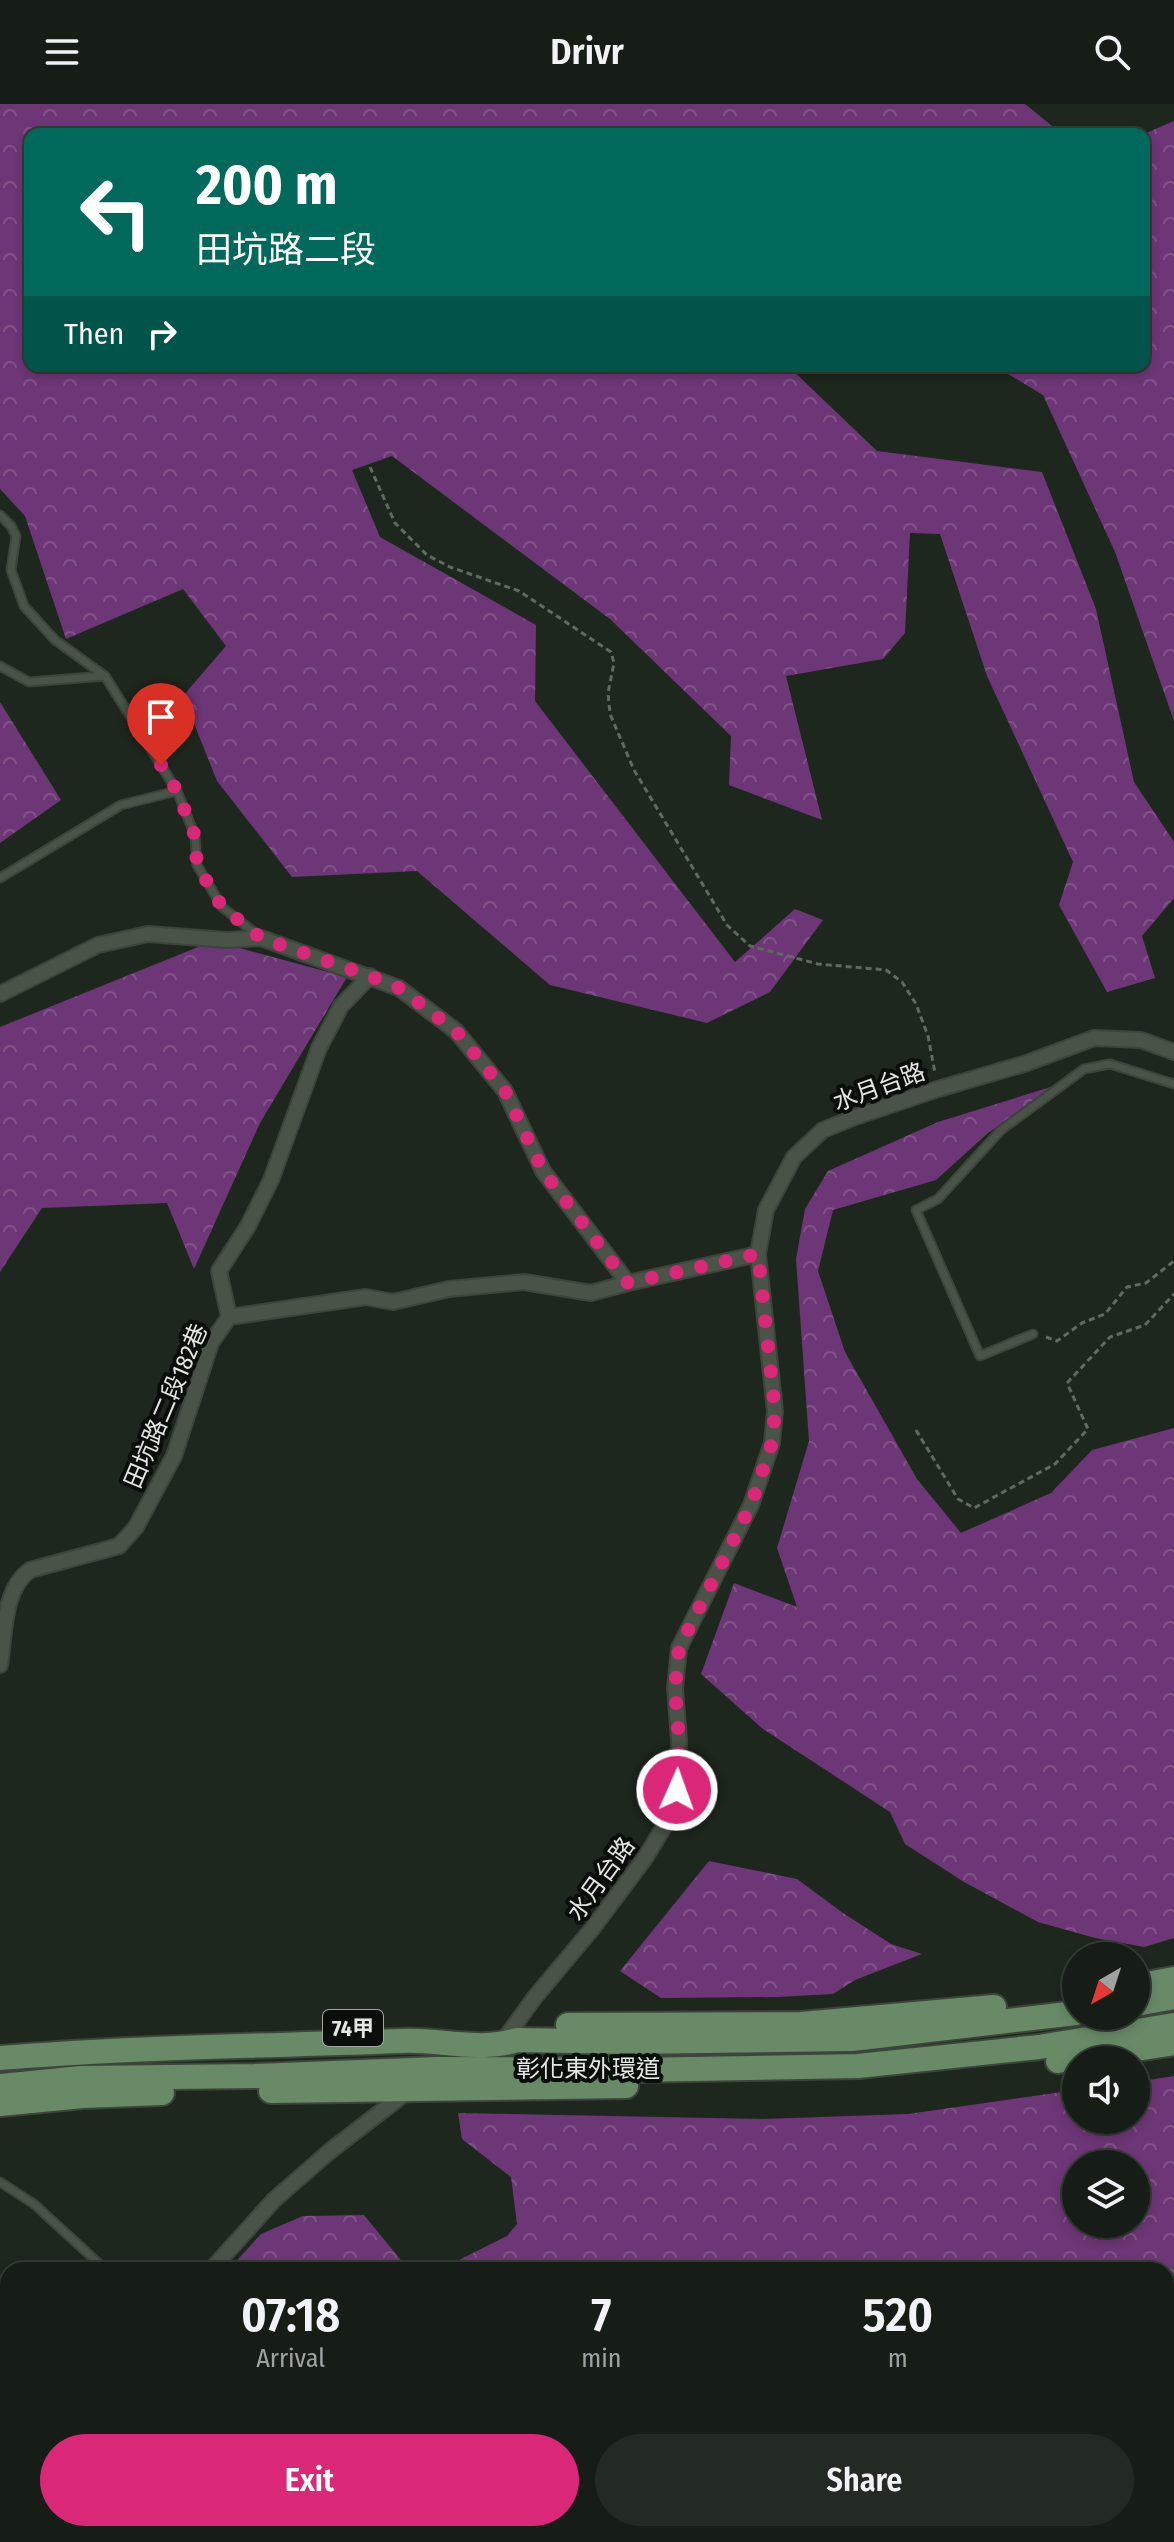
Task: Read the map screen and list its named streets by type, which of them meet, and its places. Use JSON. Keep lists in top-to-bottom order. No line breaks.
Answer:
{"streets":{"main road":["74甲","彰化東外環道"],"street":["水月台路","田坑路二段182巷"]},"crossings":[["水月台路","彰化東外環道"],["74甲","彰化東外環道"]],"north":"bottom left","page":{"header":"Drivr","turn":["200 m","田坑路二段"],"then":"Then","eta":["07:18","Arrival","7","min","520","m"],"buttons":["Exit","Share"]}}
